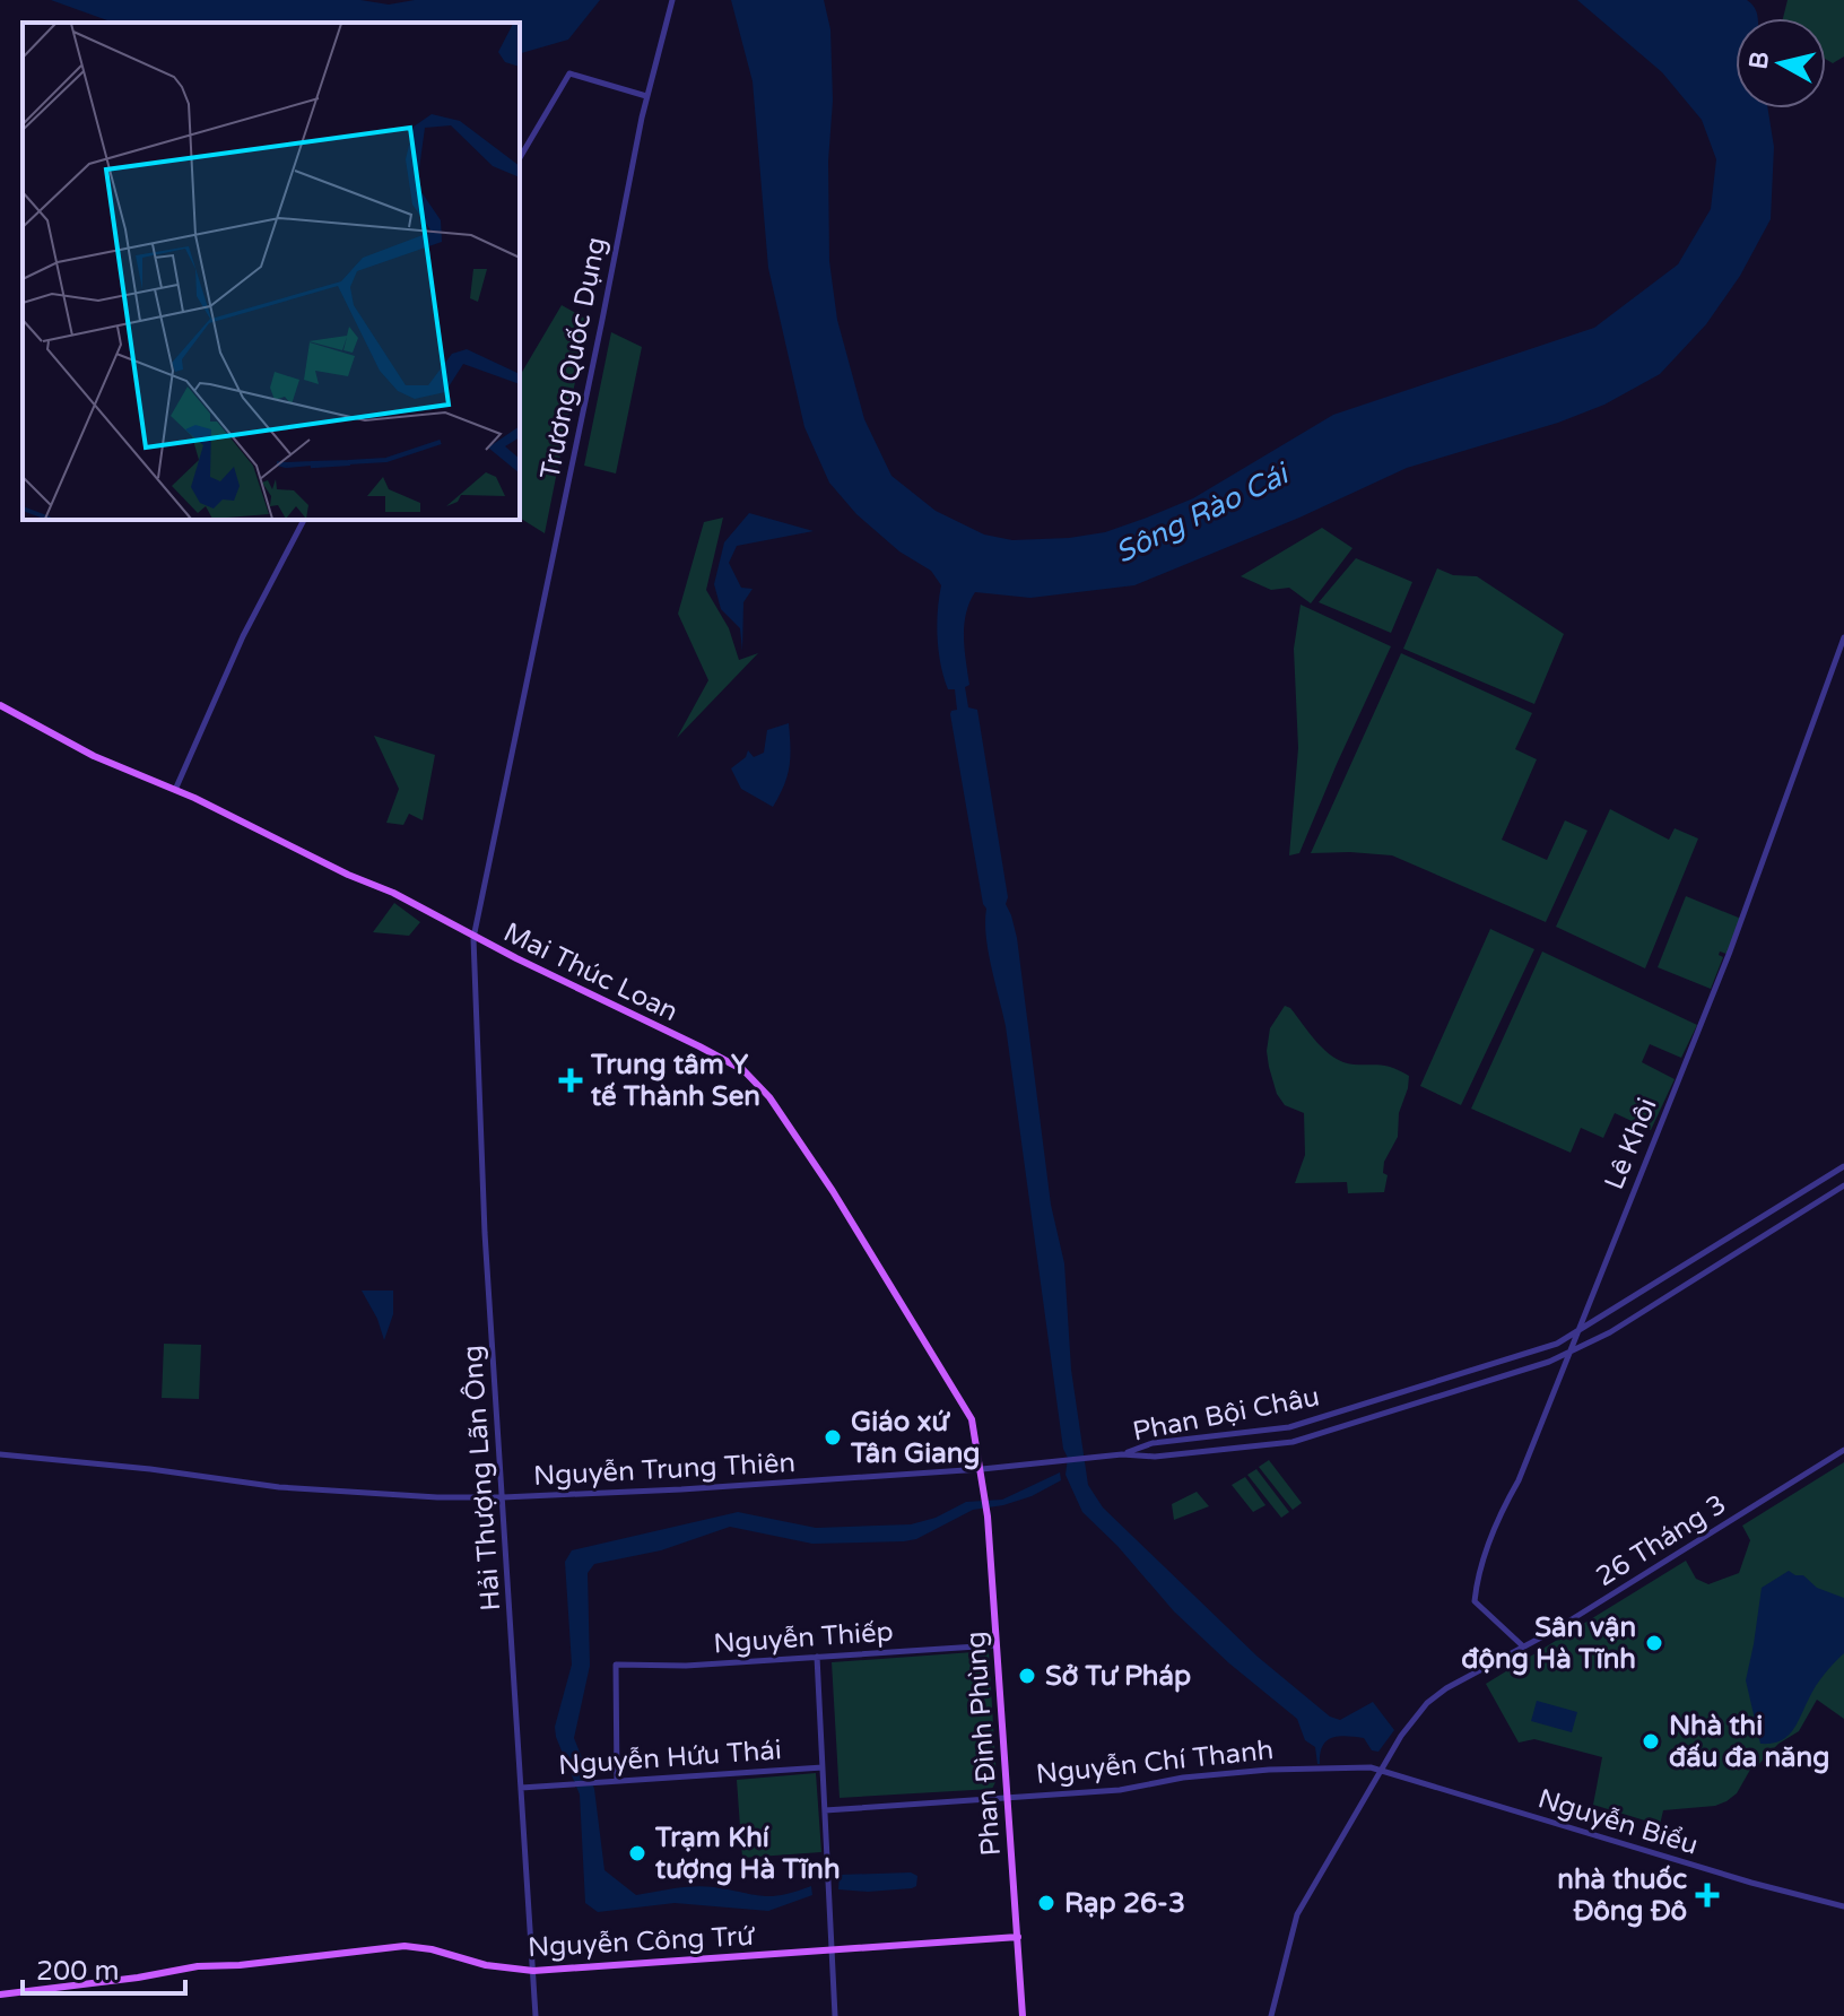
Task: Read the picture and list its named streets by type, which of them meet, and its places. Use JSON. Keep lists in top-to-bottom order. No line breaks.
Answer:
{"streets":{"main road":["Mai Thúc Loan","Phan Đình Phùng","Nguyễn Công Trứ"],"street":["Trương Quốc Dụng","Lê Khôi","Phan Bội Châu","Nguyễn Trung Thiên","Hải Thượng Lãn Ông","26 Tháng 3","Nguyễn Thiếp","Nguyễn Hứu Thái","Nguyễn Chí Thanh","Nguyễn Biểu"]},"crossings":[["Trương Quốc Dụng","Mai Thúc Loan"],["Trương Quốc Dụng","Hải Thượng Lãn Ông"],["Mai Thúc Loan","Nguyễn Trung Thiên"],["Mai Thúc Loan","Hải Thượng Lãn Ông"],["Mai Thúc Loan","Phan Đình Phùng"],["Lê Khôi","Phan Bội Châu"],["Lê Khôi","26 Tháng 3"],["Phan Bội Châu","Nguyễn Trung Thiên"],["Nguyễn Trung Thiên","Hải Thượng Lãn Ông"],["Nguyễn Trung Thiên","Phan Đình Phùng"],["Hải Thượng Lãn Ông","Nguyễn Hứu Thái"],["Hải Thượng Lãn Ông","Nguyễn Công Trứ"],["26 Tháng 3","Nguyễn Chí Thanh"],["26 Tháng 3","Nguyễn Biểu"],["Nguyễn Thiếp","Phan Đình Phùng"],["Nguyễn Thiếp","Nguyễn Hứu Thái"],["Phan Đình Phùng","Nguyễn Chí Thanh"],["Phan Đình Phùng","Nguyễn Công Trứ"],["Nguyễn Chí Thanh","Nguyễn Biểu"]],"water":["Sông Rào Cái"],"places":{"health":["Trung tâm Y tế Thành Sen","nhà thuốc Đông Đô"],"other":["Giáo xứ Tân Giang","Sân vận động Hà Tĩnh","Sở Tư Pháp","Nhà thi đấu đa năng","Trạm Khí tượng Hà Tĩnh","Rạp 26-3"]},"scale_bar":"200 m","north":"left"}
